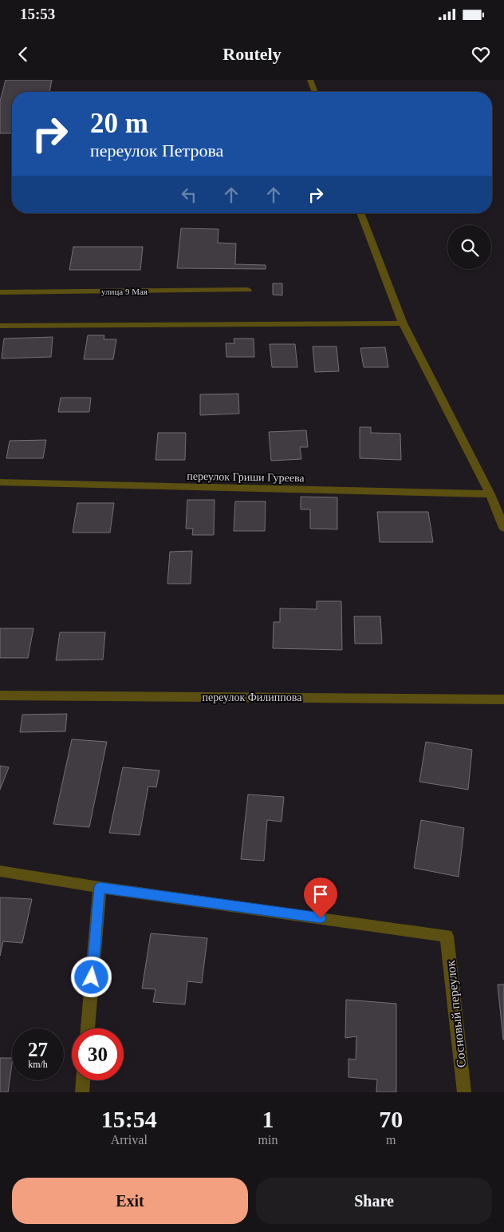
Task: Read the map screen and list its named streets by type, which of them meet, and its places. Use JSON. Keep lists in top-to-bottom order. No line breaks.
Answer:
{"streets":{"street":["улица 9 Мая","переулок Гриши Гуреева","переулок Филиппова","Сосновый переулок"]},"page":{"status":"15:53","header":"Routely","turn":["20 m","переулок Петрова"],"speed":"27 km/h","limit":"30","eta":["15:54","Arrival","1","min","70","m"],"buttons":["Exit","Share"]}}
